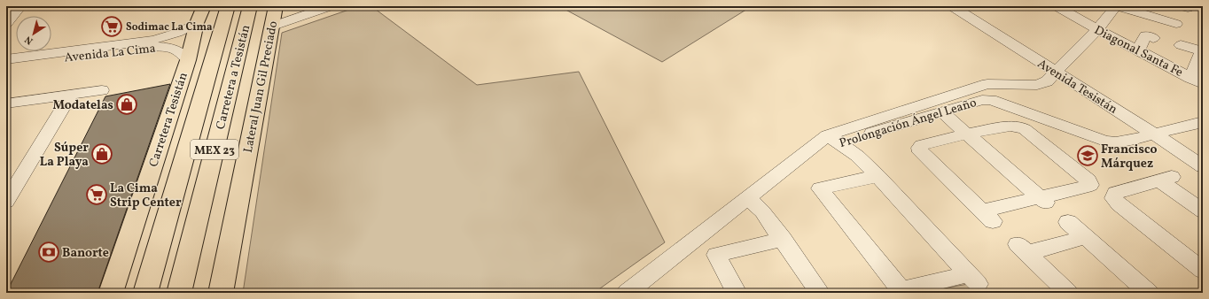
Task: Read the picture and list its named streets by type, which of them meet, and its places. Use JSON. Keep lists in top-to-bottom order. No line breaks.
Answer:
{"streets":{"main road":["Carretera a Tesistán","Lateral Juan Gil Preciado","Carretera Tesistán","MEX 23"],"street":["Diagonal Santa Fe","Avenida La Cima","Avenida Tesistán","Prolongación Ángel Leaño"]},"crossings":[["Diagonal Santa Fe","Prolongación Ángel Leaño"],["Avenida La Cima","Carretera Tesistán"],["Avenida Tesistán","Prolongación Ángel Leaño"]],"places":{"supermarket":["Sodimac La Cima","La Cima Strip Center"],"shop":["Modatelas","Súper La Playa"],"school or university":["Francisco Márquez"],"bank":["Banorte"]},"north":"bottom left"}
